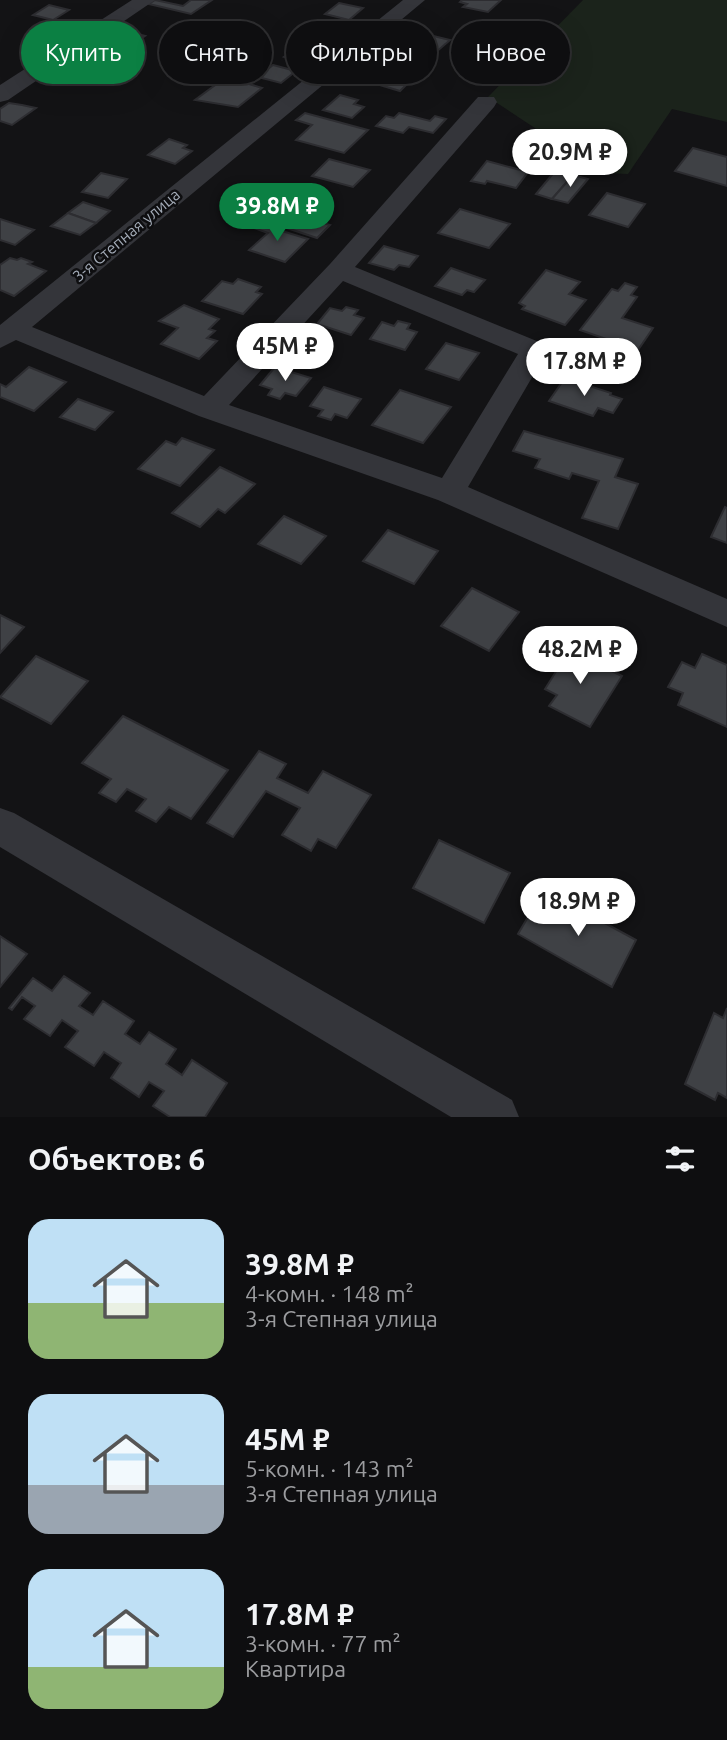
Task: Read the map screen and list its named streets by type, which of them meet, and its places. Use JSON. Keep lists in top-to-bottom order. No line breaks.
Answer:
{"streets":{"street":["3-я Степная улица"]},"page":{"chip":["Купить","Снять","Фильтры","Новое"],"price":["20.9M ₽","39.8M ₽","45M ₽","17.8M ₽","48.2M ₽","18.9M ₽"],"heading":"Объектов: 6","list":[{"name":"39.8M ₽","note":"4-комн. · 148 m² · 3-я Степная улица"},{"name":"45M ₽","note":"5-комн. · 143 m² · 3-я Степная улица"},{"name":"17.8M ₽","note":"3-комн. · 77 m² · Квартира"}]}}
